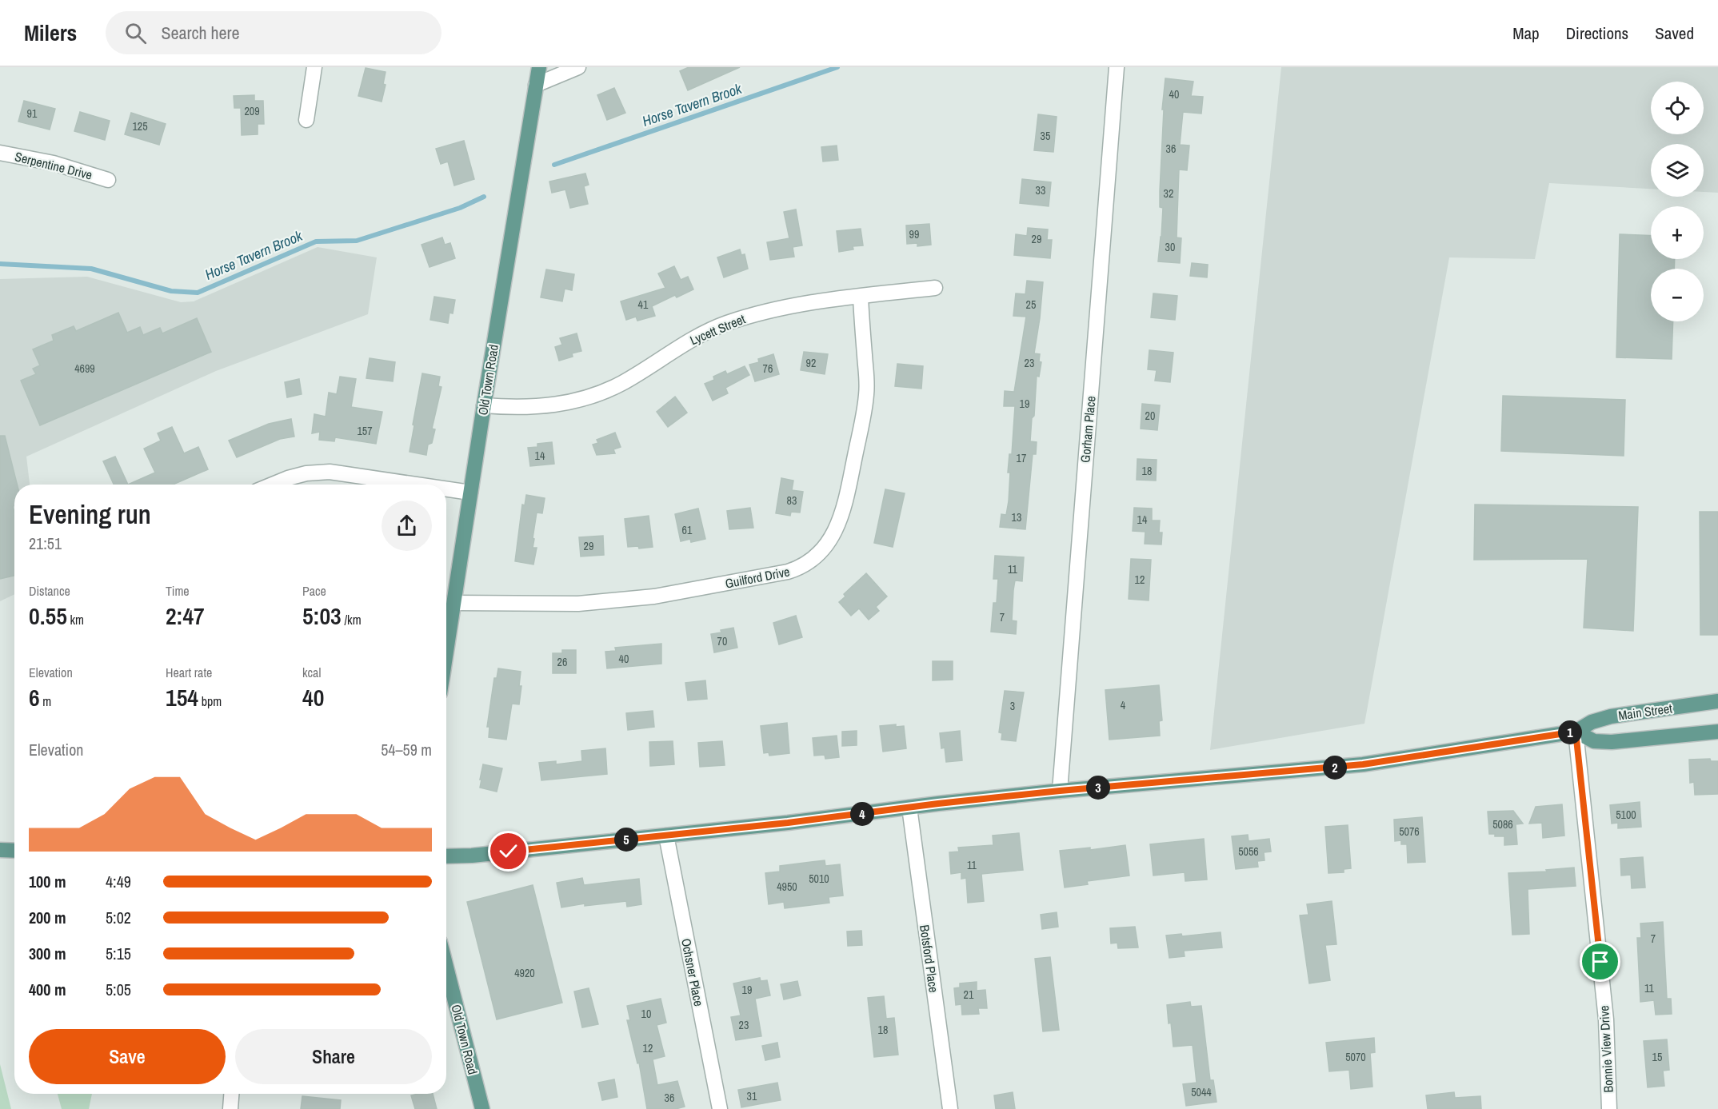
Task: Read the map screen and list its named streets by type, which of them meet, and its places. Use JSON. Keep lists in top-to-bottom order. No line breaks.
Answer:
{"streets":{"main road":["Old Town Road","Main Street"],"street":["Serpentine Drive","Lycett Street","Gorham Place","Guilford Drive","Botsford Place","Ochsner Place","Bonnie View Drive"]},"crossings":[["Lycett Street","Old Town Road"],["Lycett Street","Guilford Drive"],["Old Town Road","Guilford Drive"],["Gorham Place","Main Street"],["Main Street","Botsford Place"],["Main Street","Ochsner Place"],["Main Street","Bonnie View Drive"]],"water":["Horse Tavern Brook"],"house_numbers":["40","209","91","125","35","36","33","32","99","29","30","41","25","92","23","4699","76","19","20","157","14","17","18","83","13","14","61","29","11","12","7","70","40","26","4","3","5100","5086","5076","5056","11","5010","4950","7","4920","11","19","21","10","23","18","12","5070","15","5044","31","36"],"page":{"header":"Milers","search":"Search here","nav":["Map","Directions","Saved"],"map_buttons":["+","−"],"heading":["Evening run","21:51"],"stats":[["Distance","0.55 km"],["Time","2:47"],["Pace","5:03 /km"],["Elevation","6 m"],["Heart rate","154 bpm"],["kcal","40"]],"pins":["1","2","3","4","5"],"chart":["Elevation","54–59 m"],"list":[{"name":"100 m","note":"4:49"},{"name":"200 m","note":"5:02"},{"name":"300 m","note":"5:15"},{"name":"400 m","note":"5:05"}],"buttons":["Save","Share"]}}
